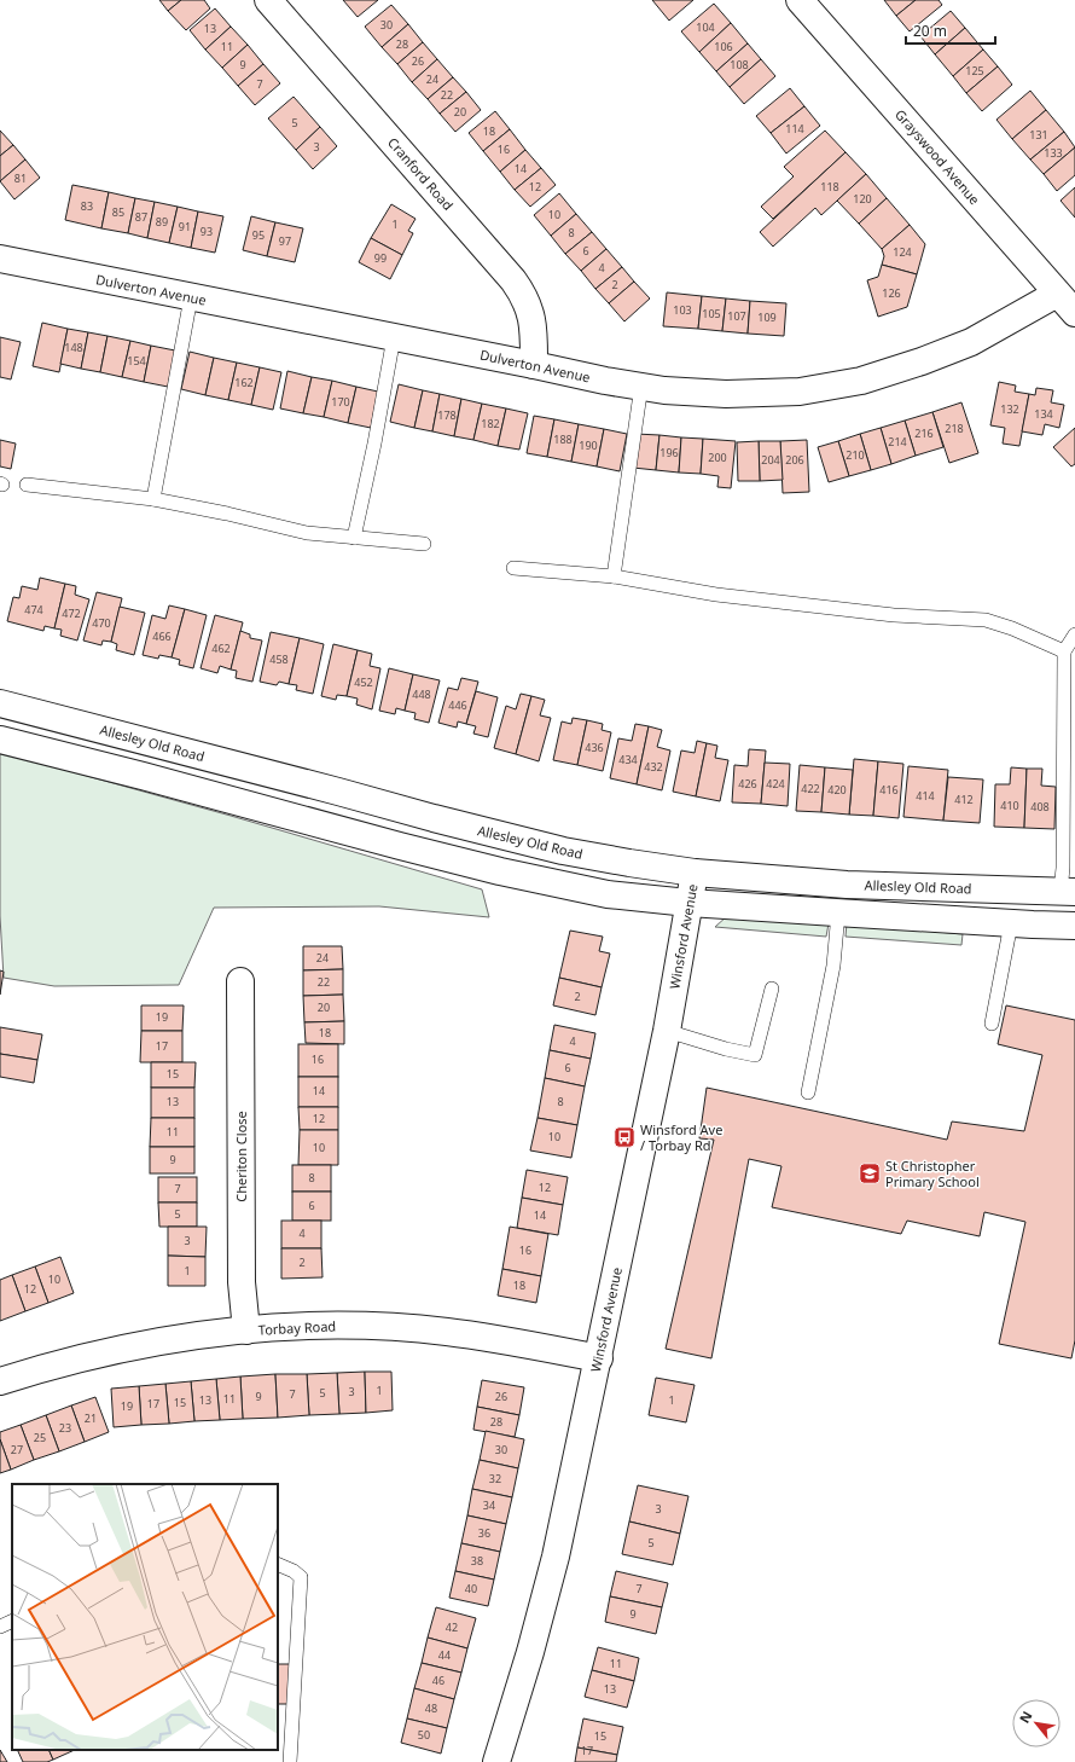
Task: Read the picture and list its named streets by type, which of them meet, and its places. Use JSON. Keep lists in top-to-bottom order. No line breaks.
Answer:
{"streets":{"street":["Grayswood Avenue","Cranford Road","Dulverton Avenue","Allesley Old Road","Winsford Avenue","Cheriton Close","Torbay Road"]},"crossings":[["Grayswood Avenue","Dulverton Avenue"],["Cranford Road","Dulverton Avenue"],["Allesley Old Road","Winsford Avenue"],["Winsford Avenue","Torbay Road"],["Cheriton Close","Torbay Road"]],"places":{"bus stop":["Winsford Ave / Torbay Rd"],"school or university":["St Christopher Primary School"]},"house_numbers":["30","104","13","28","11","106","26","9","108","125","24","7","22","20","5","114","18","131","3","16","133","14","81","12","118","120","83","85","10","87","89","1","91","93","8","95","97","6","124","99","4","2","126","103","105","107","109","148","154","162","170","132","134","178","182","218","216","188","214","190","196","210","200","204","206","474","472","470","466","462","458","452","448","446","436","434","432","426","424","422","420","416","414","412","410","408","24","22","2","20","19","18","4","17","16","6","15","14","13","8","12","11","10","10","9","8","12","7","6","5","14","4","3","16","2","1","10","18","12","1","3","5","7","9","26","11","13","1","15","17","19","21","28","23","25","27","30","32","34","3","36","5","38","40","7","9","42","44","11","46","13","48","50","15","17"],"scale_bar":"20 m","north":"top left"}
